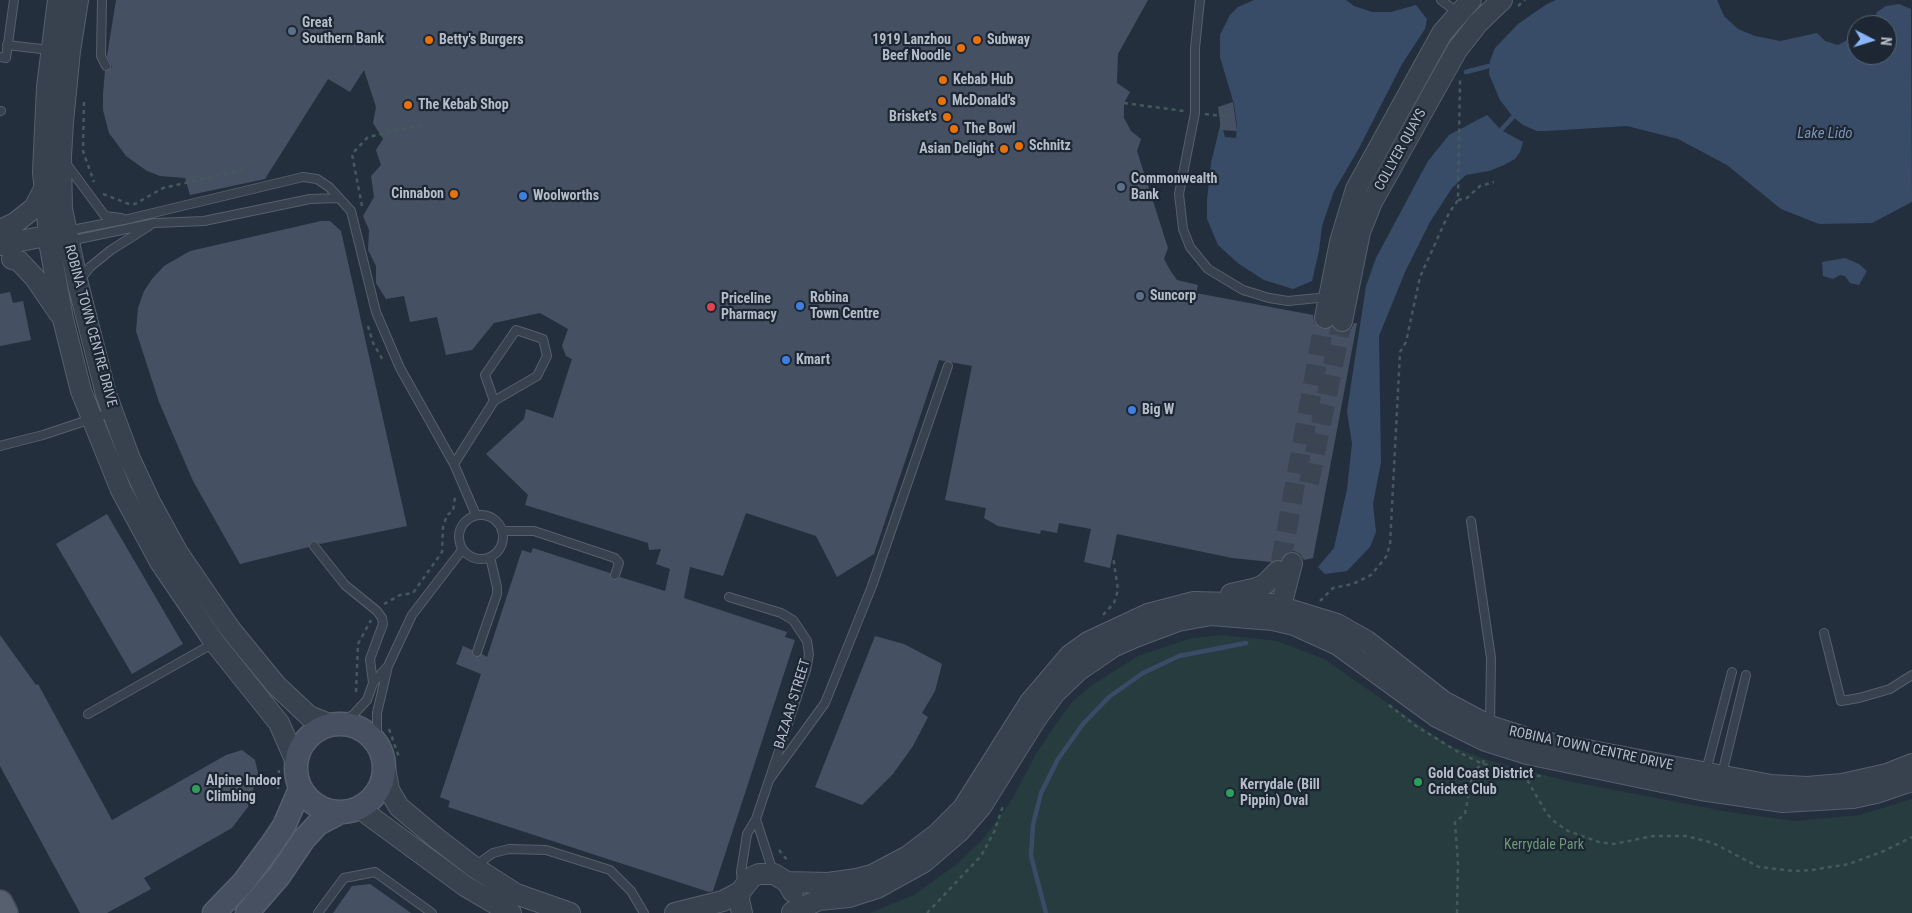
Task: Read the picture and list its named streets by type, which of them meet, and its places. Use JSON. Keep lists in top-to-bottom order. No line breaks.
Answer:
{"streets":{"street":["COLLYER QUAYS","ROBINA TOWN CENTRE DRIVE"],"lane":["BAZAAR STREET"]},"crossings":[["ROBINA TOWN CENTRE DRIVE","BAZAAR STREET"]],"water":["Lake Lido"],"parks":["Kerrydale Park"],"places":["Great Southern Bank","Betty's Burgers","Subway","1919 Lanzhou Beef Noodle","Kebab Hub","McDonald's","The Kebab Shop","Brisket's","The Bowl","Schnitz","Asian Delight","Commonwealth Bank","Cinnabon","Woolworths","Suncorp","Robina Town Centre","Priceline Pharmacy","Kmart","Big W","Gold Coast District Cricket Club","Alpine Indoor Climbing","Kerrydale (Bill Pippin) Oval"],"north":"right"}
